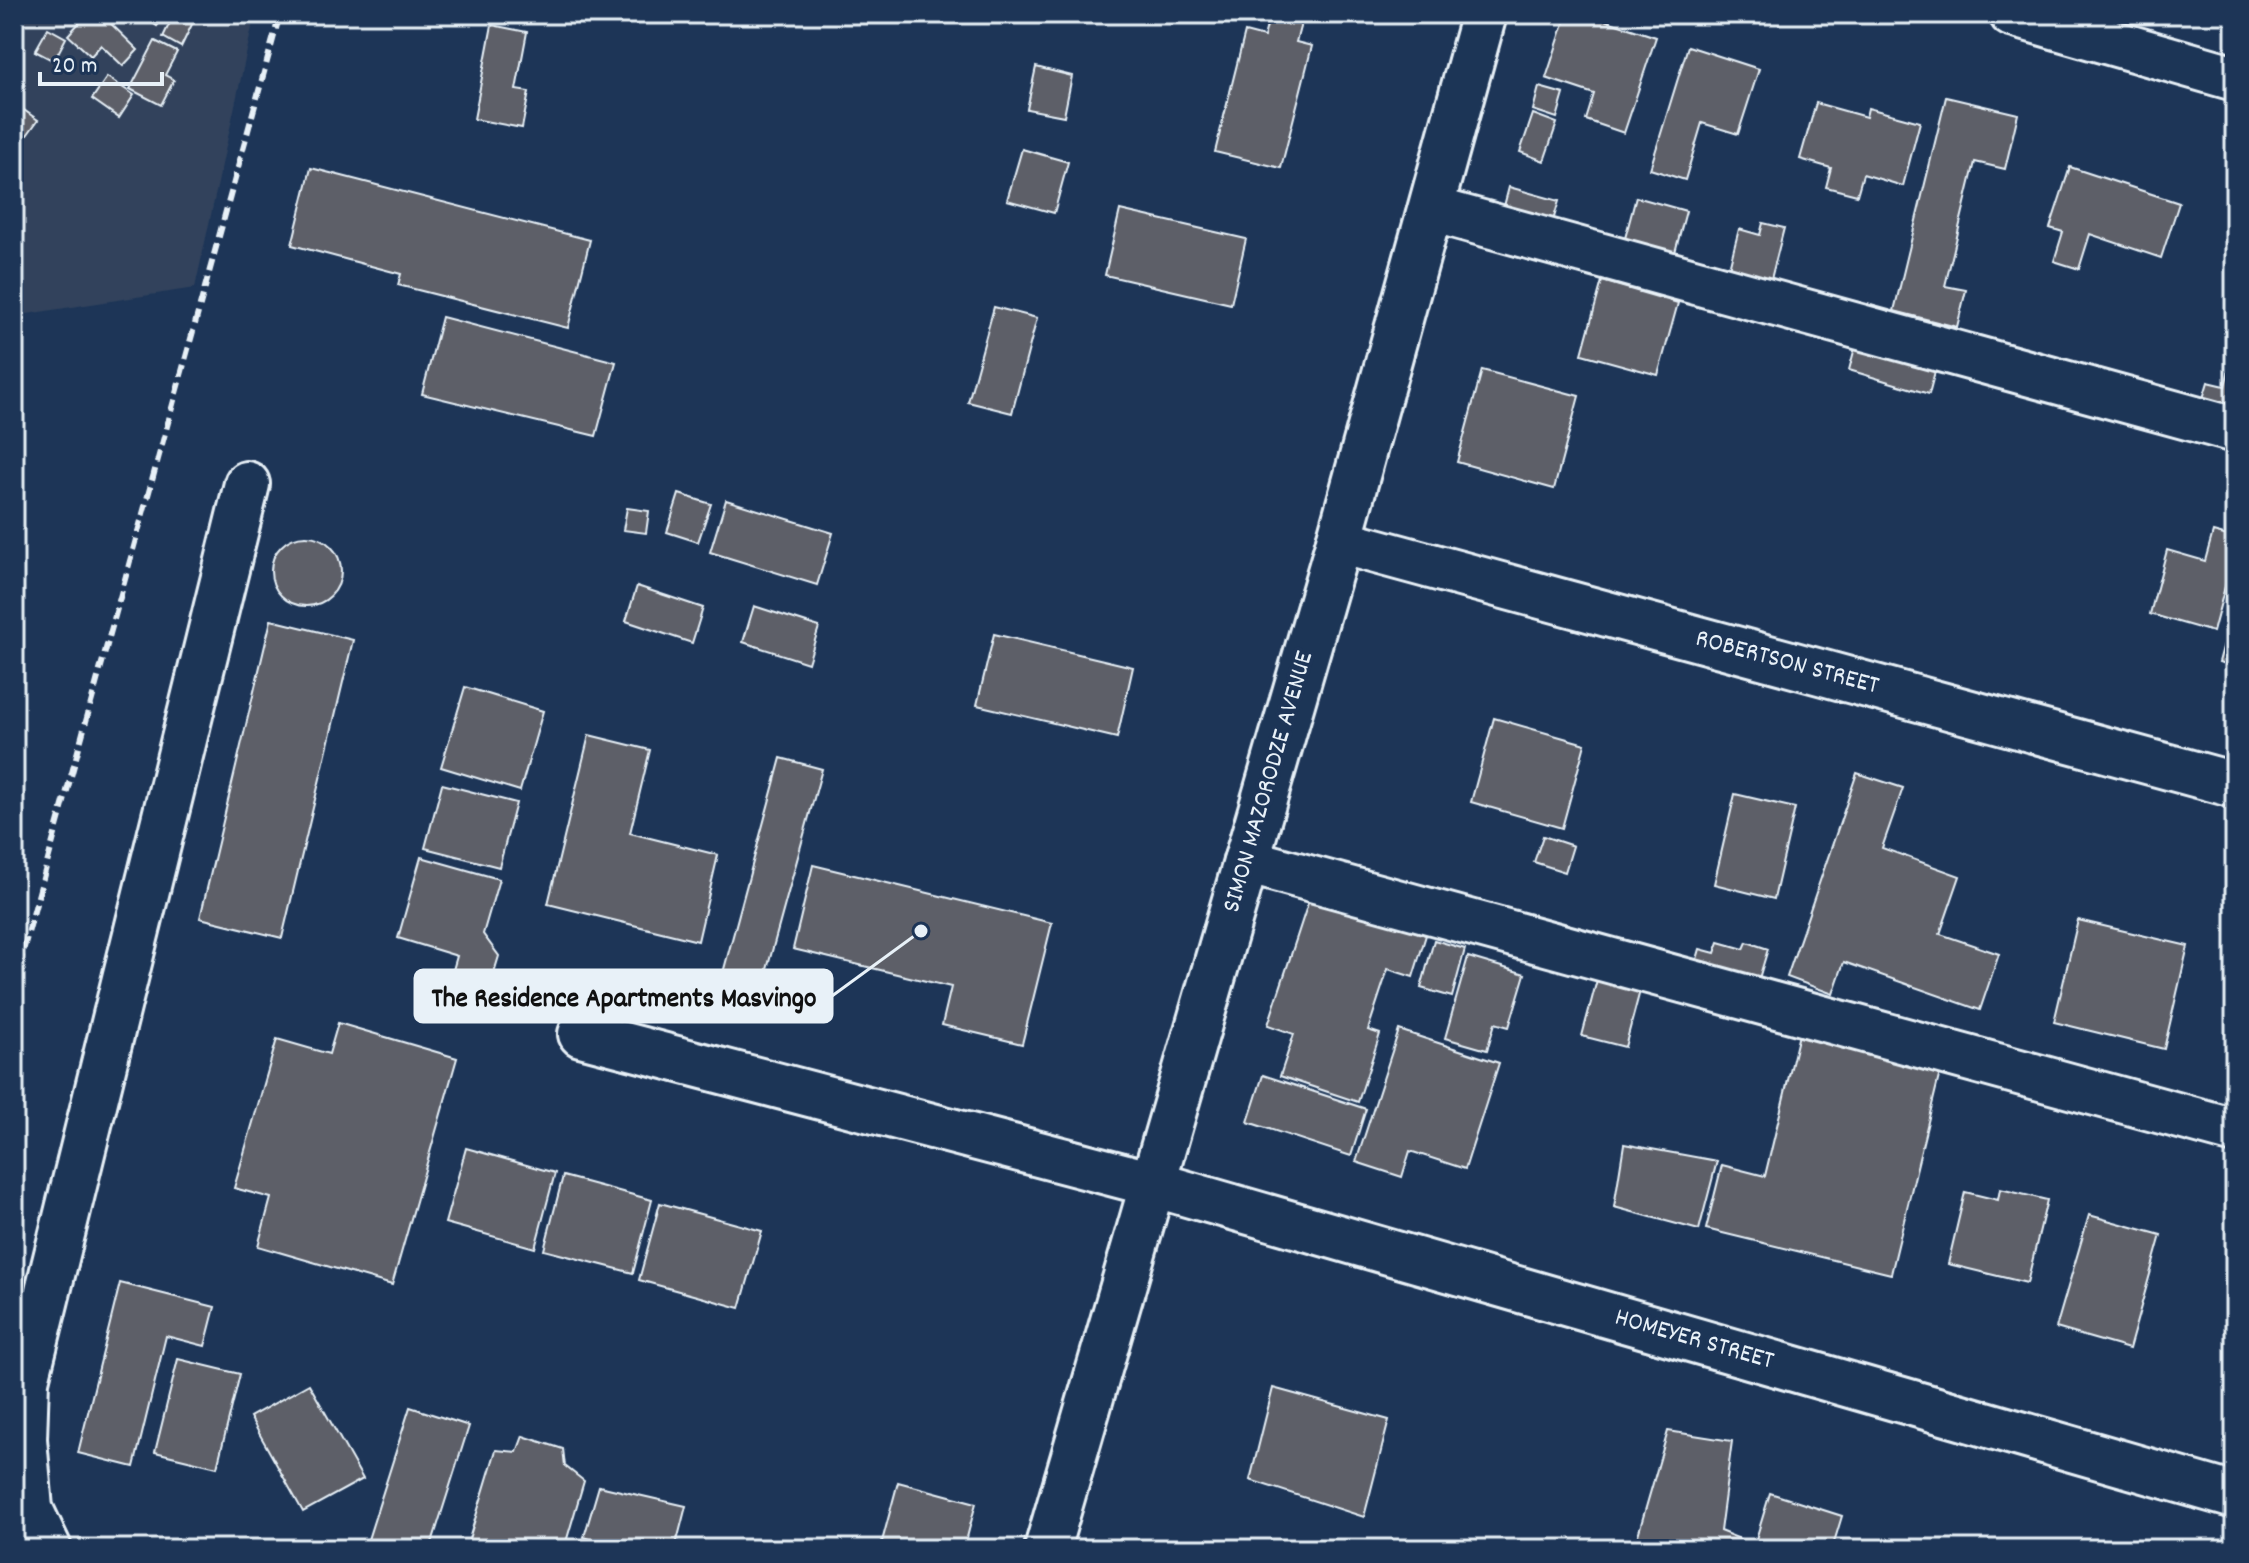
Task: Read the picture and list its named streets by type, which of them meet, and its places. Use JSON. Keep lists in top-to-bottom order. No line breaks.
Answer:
{"streets":{"street":["ROBERTSON STREET","SIMON MAZORODZE AVENUE","HOMEYER STREET"]},"crossings":[["ROBERTSON STREET","SIMON MAZORODZE AVENUE"],["SIMON MAZORODZE AVENUE","HOMEYER STREET"]],"places":["The Residence Apartments Masvingo"],"scale_bar":"20 m"}
